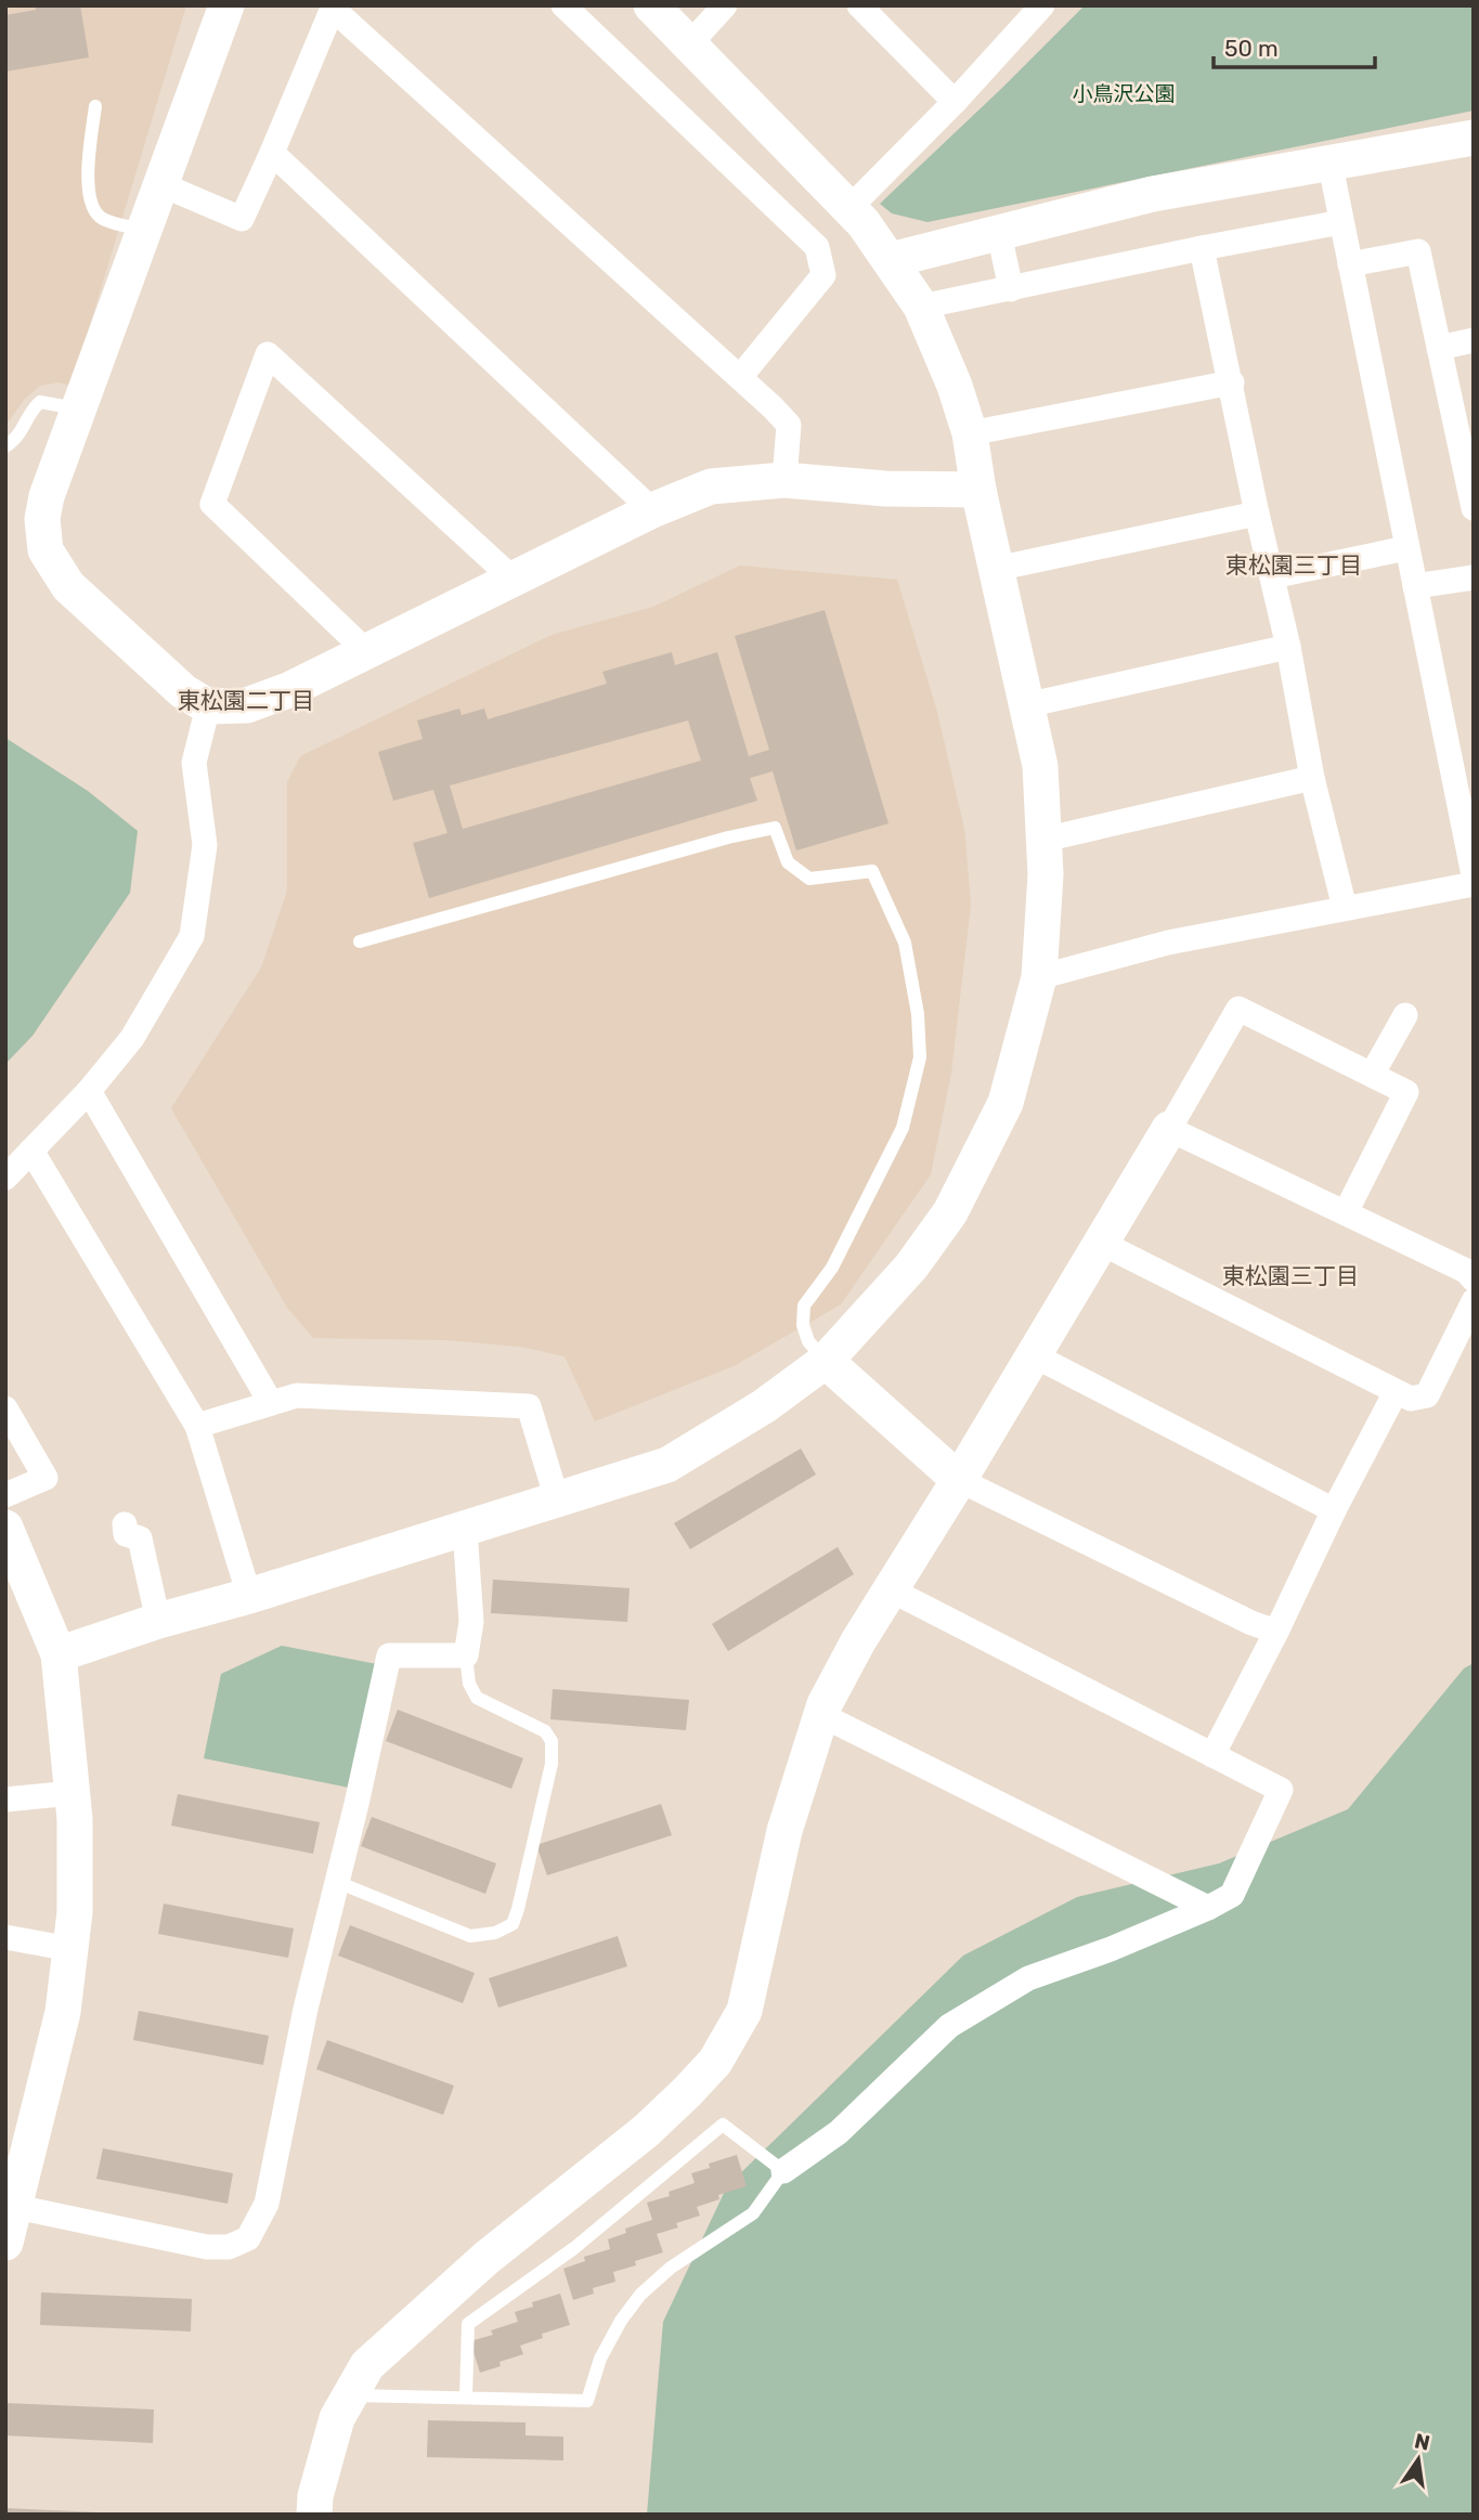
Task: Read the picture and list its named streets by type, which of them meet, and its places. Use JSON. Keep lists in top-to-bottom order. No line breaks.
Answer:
{"districts":["東松園三丁目","東松園二丁目","東松園三丁目"],"parks":["小鳥沢公園"],"scale_bar":"50 m","north":"top"}
